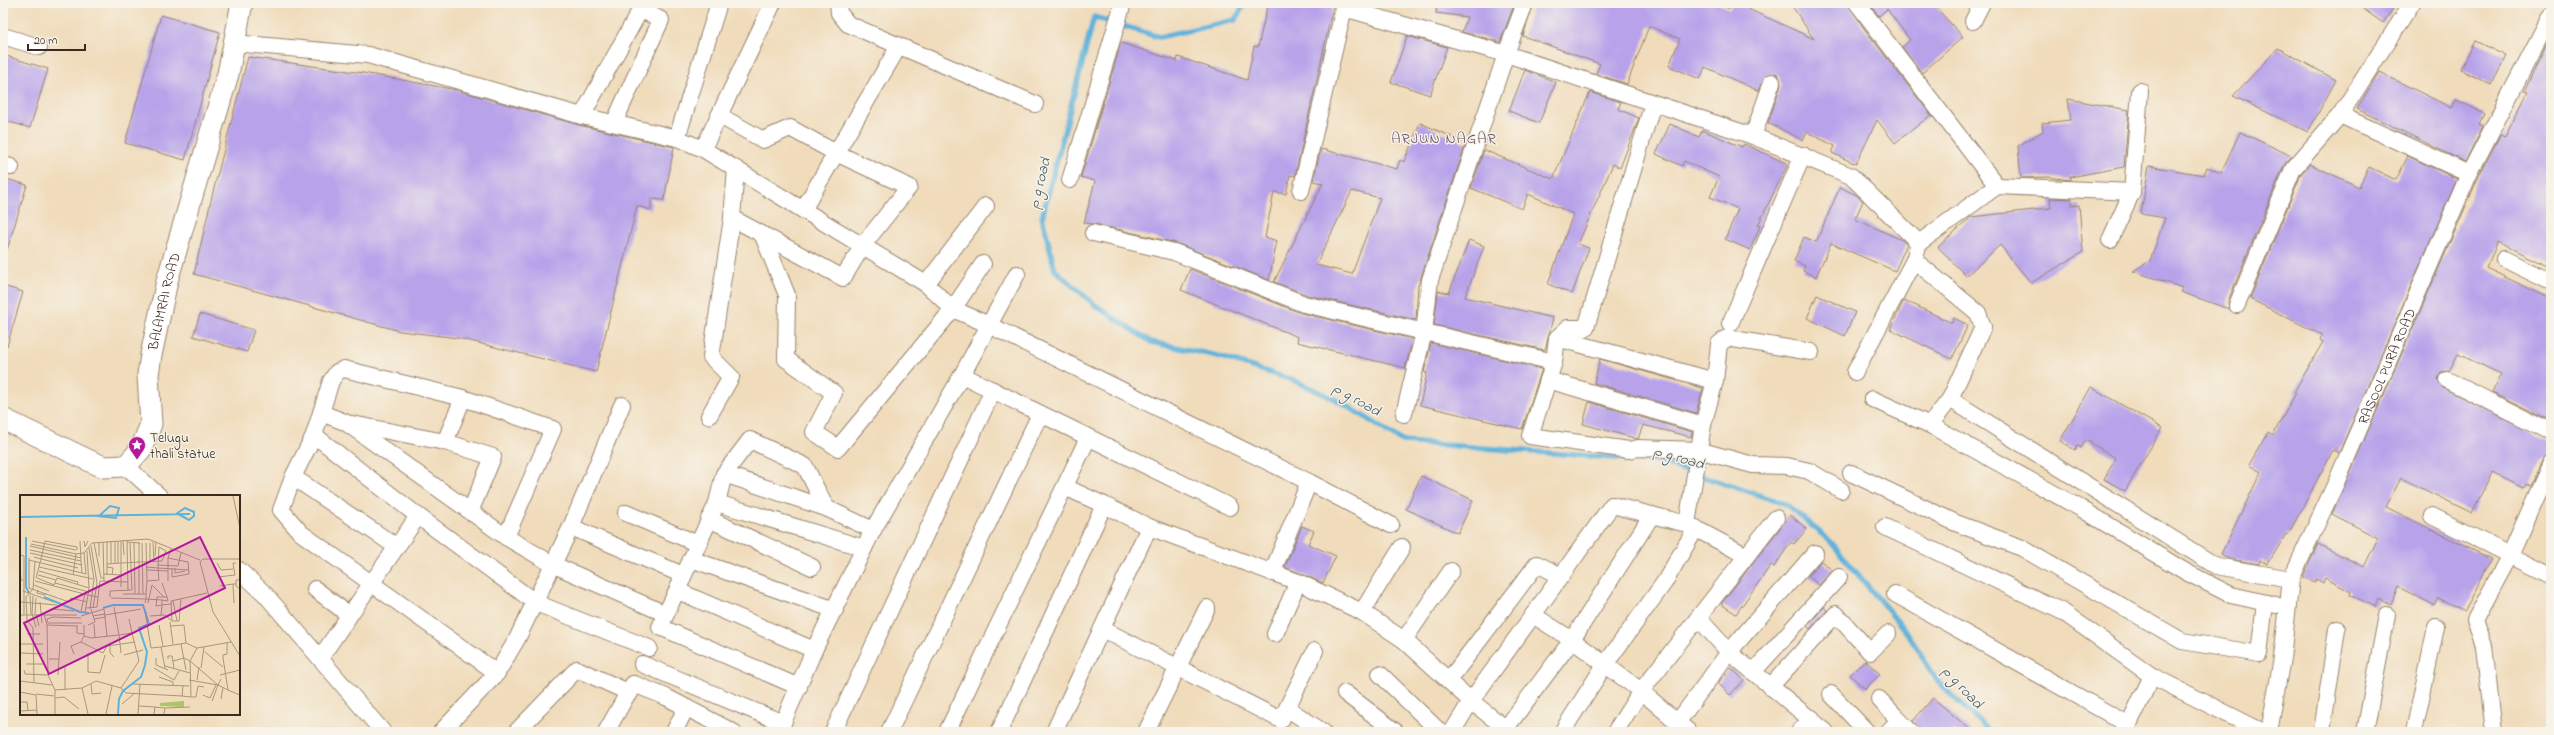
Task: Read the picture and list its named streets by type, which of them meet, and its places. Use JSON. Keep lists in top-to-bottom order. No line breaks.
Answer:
{"streets":{"street":["BALAMRAI ROAD","RASOOL PURA ROAD"]},"districts":["ARJUN NAGAR"],"water":["p g road"],"places":{"place":["Telugu thali statue"]},"scale_bar":"20 m"}
